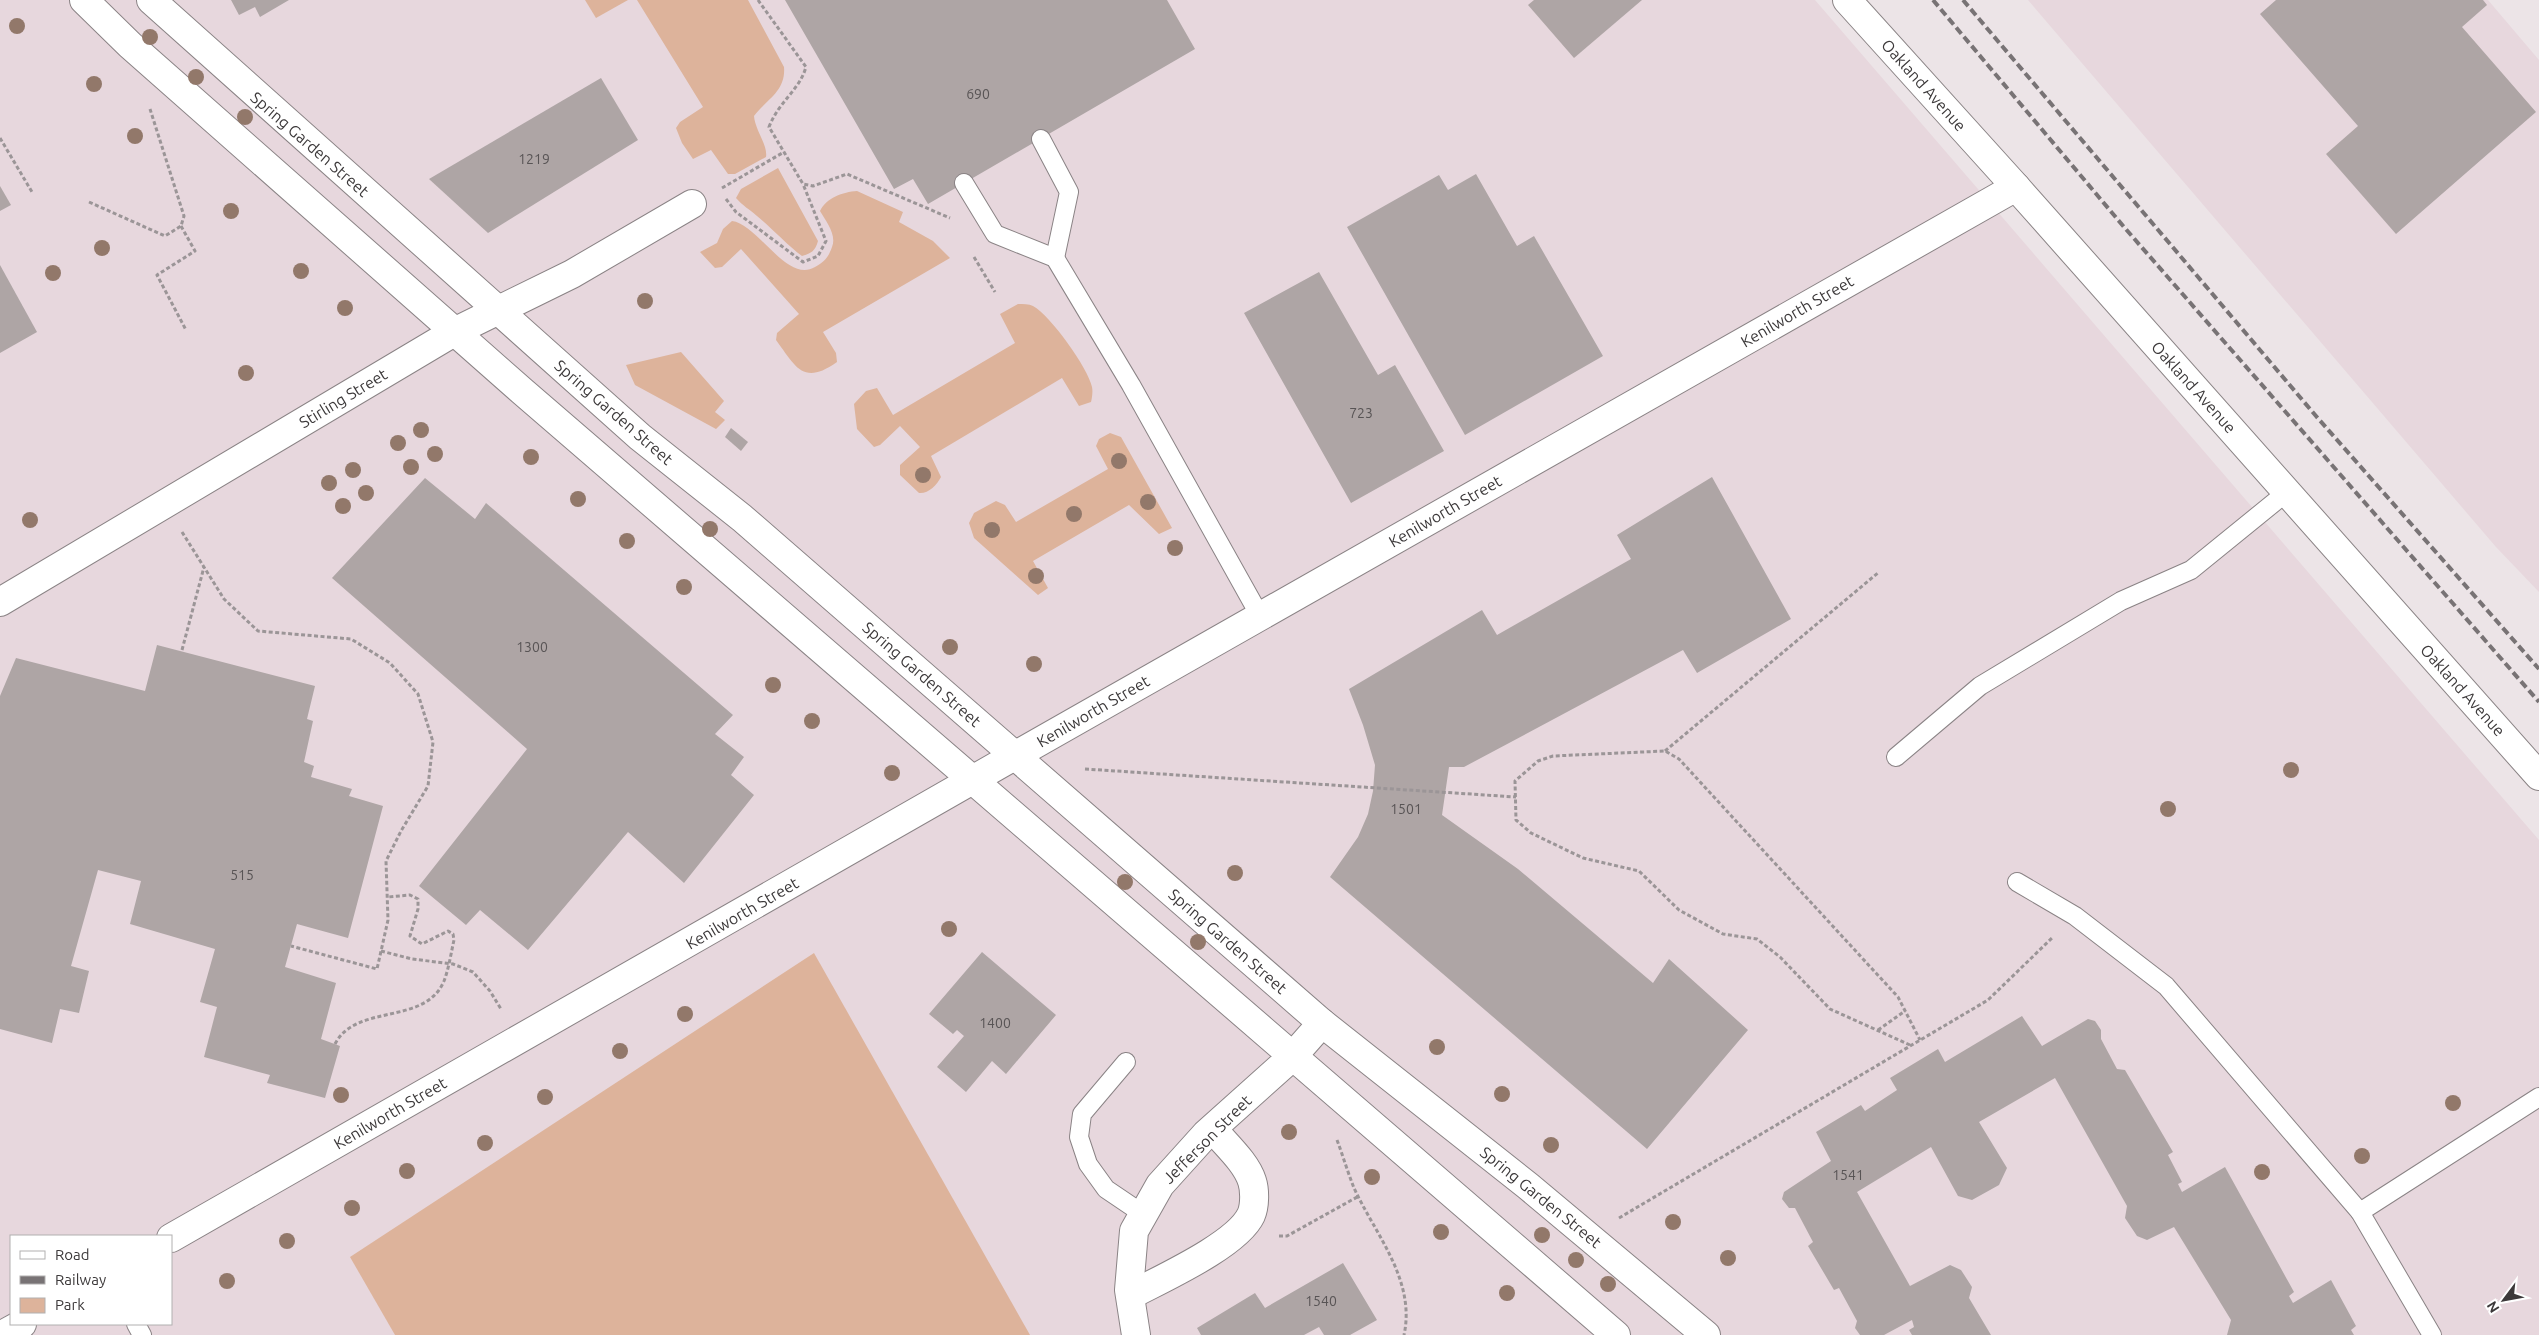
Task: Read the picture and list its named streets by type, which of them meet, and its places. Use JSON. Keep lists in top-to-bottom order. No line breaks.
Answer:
{"streets":{"street":["Oakland Avenue","Spring Garden Street","Kenilworth Street","Stirling Street","Jefferson Street"]},"crossings":[["Oakland Avenue","Kenilworth Street"],["Spring Garden Street","Kenilworth Street"],["Spring Garden Street","Stirling Street"],["Spring Garden Street","Jefferson Street"]],"house_numbers":["690","1219","723","1300","1501","515","1400","1541","1540"],"legend":["Road","Railway","Park"],"north":"bottom left"}
